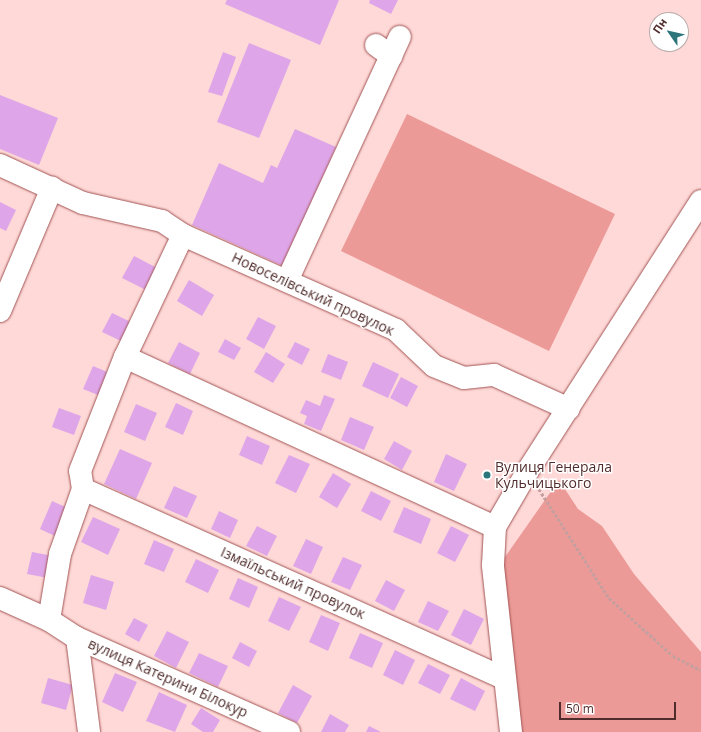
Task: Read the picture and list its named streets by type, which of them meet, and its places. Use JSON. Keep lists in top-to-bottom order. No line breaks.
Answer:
{"streets":{"street":["Новоселівський провулок","Ізмаїльський провулок","вулиця Катерини Білокур"]},"places":["Вулиця Генерала Кульчицького"],"scale_bar":"50 m","north":"top left"}
